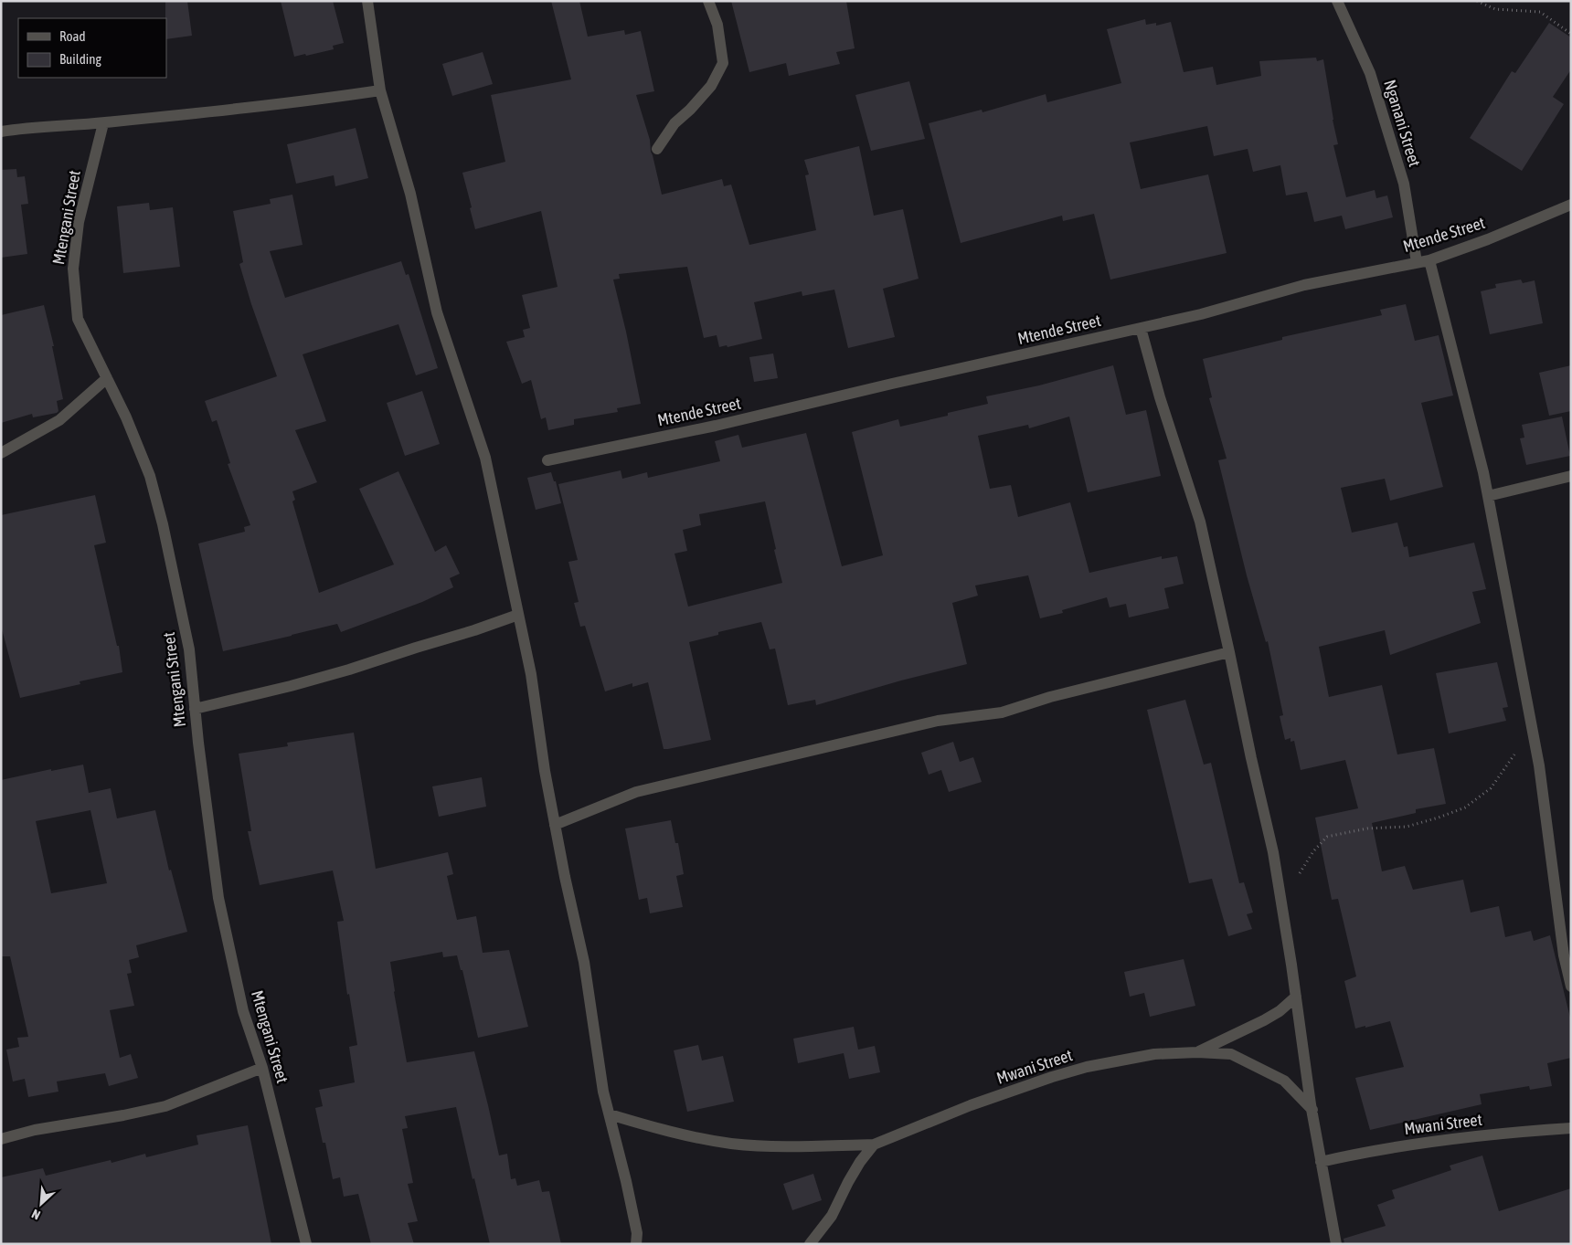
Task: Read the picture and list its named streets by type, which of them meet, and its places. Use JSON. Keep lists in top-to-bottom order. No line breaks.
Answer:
{"streets":{"street":["Nganani Street","Mtengani Street","Mtende Street","Mwani Street"]},"crossings":[["Nganani Street","Mtende Street"]],"legend":["Road","Building"],"north":"bottom left"}
